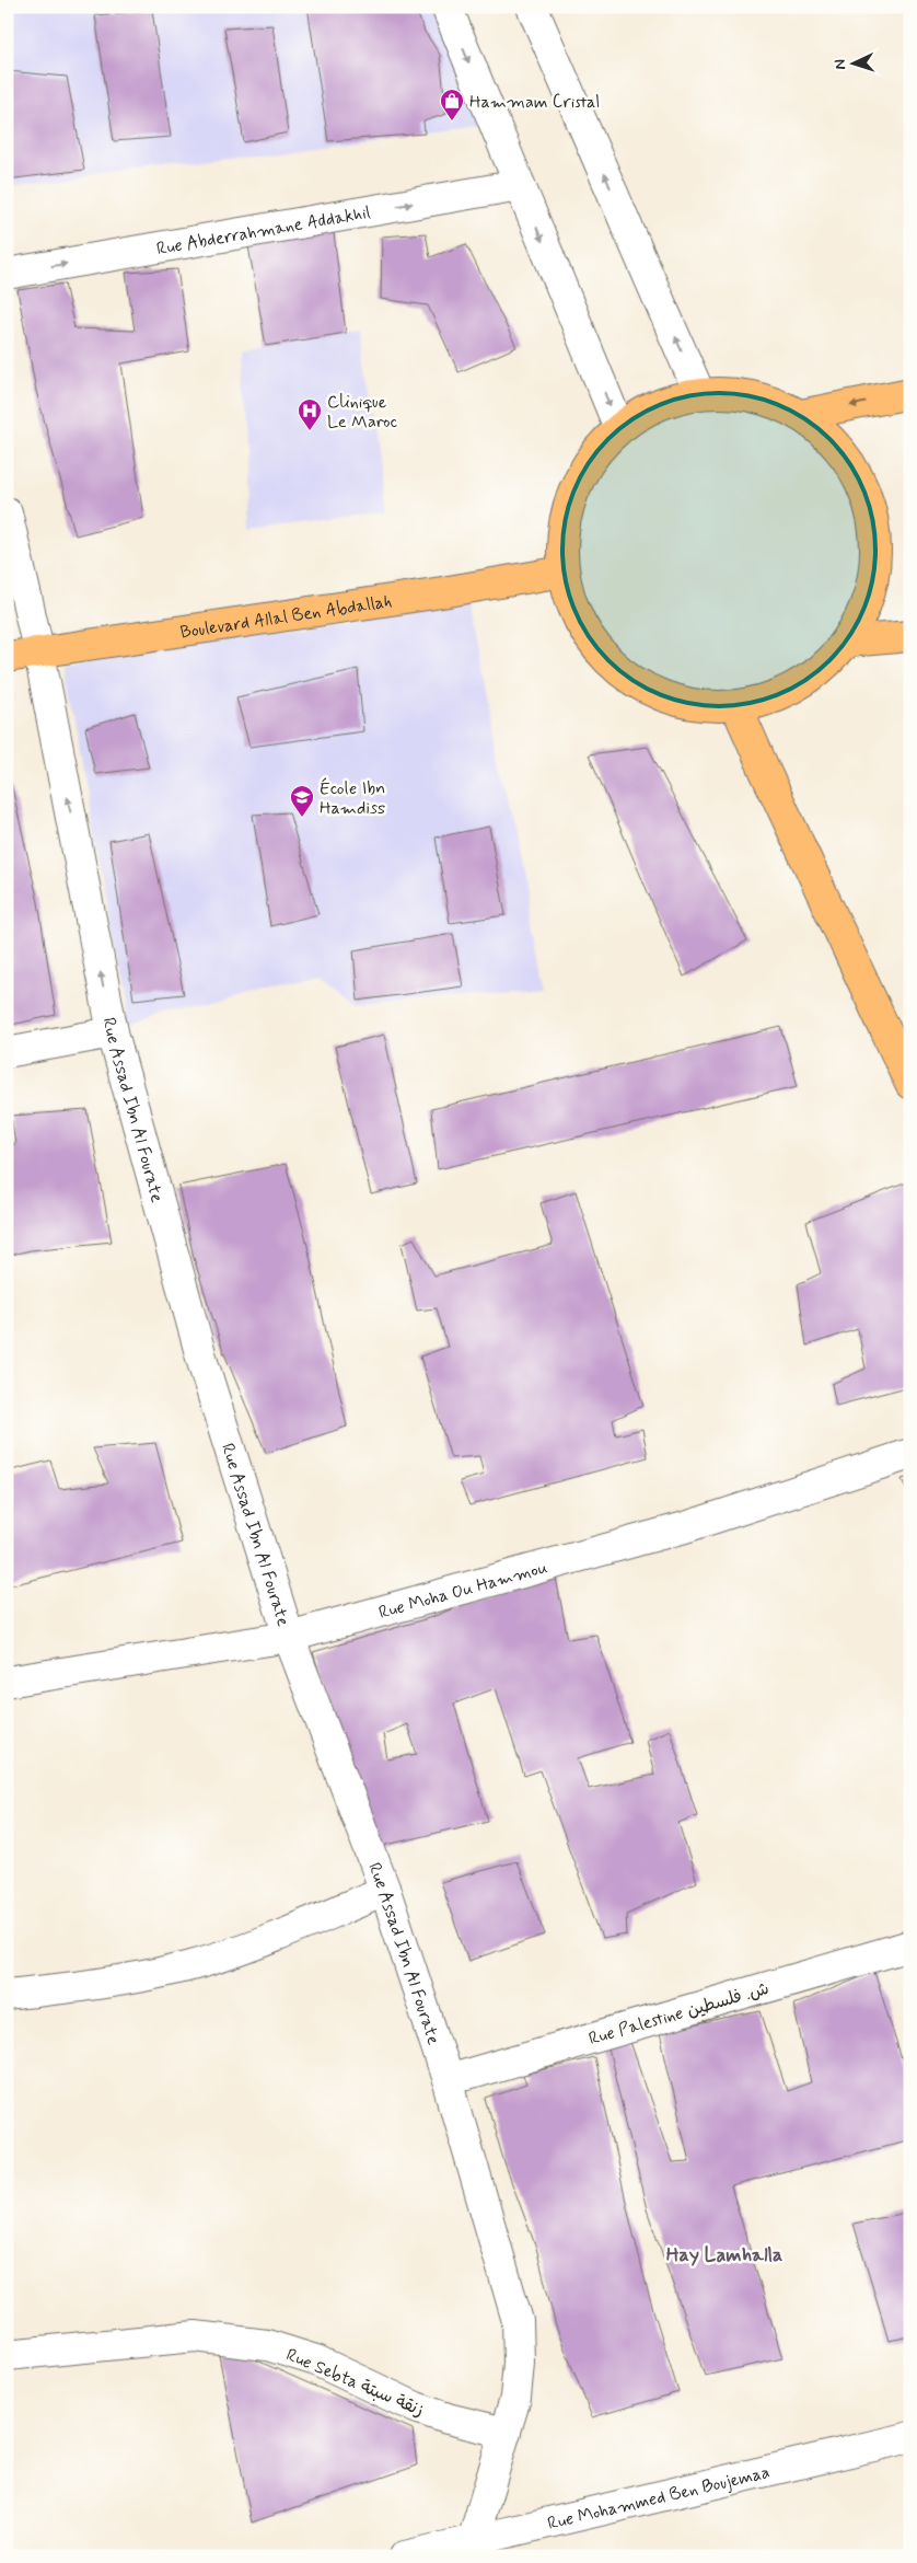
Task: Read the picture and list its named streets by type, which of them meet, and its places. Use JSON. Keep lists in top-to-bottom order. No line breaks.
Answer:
{"streets":{"main road":["Boulevard Allal Ben Abdallah"],"street":["Rue Abderrahmane Addakhil","Rue Assad Ibn Al Fourate","Rue Moha Ou Hammou","Rue Palestine ش. فلسطين","Rue Sebta زنقة سبتة","Rue Mohammed Ben Boujemaa"]},"crossings":[["Boulevard Allal Ben Abdallah","Rue Assad Ibn Al Fourate"],["Rue Assad Ibn Al Fourate","Rue Moha Ou Hammou"],["Rue Assad Ibn Al Fourate","Rue Palestine ش. فلسطين"],["Rue Assad Ibn Al Fourate","Rue Sebta زنقة سبتة"],["Rue Assad Ibn Al Fourate","Rue Mohammed Ben Boujemaa"]],"one_way":["Rue Abderrahmane Addakhil"],"districts":["Hay Lamhalla"],"places":{"shop":["Hammam Cristal"],"hospital":["Clinique Le Maroc"],"school or university":["École Ibn Hamdiss"]},"north":"left"}
